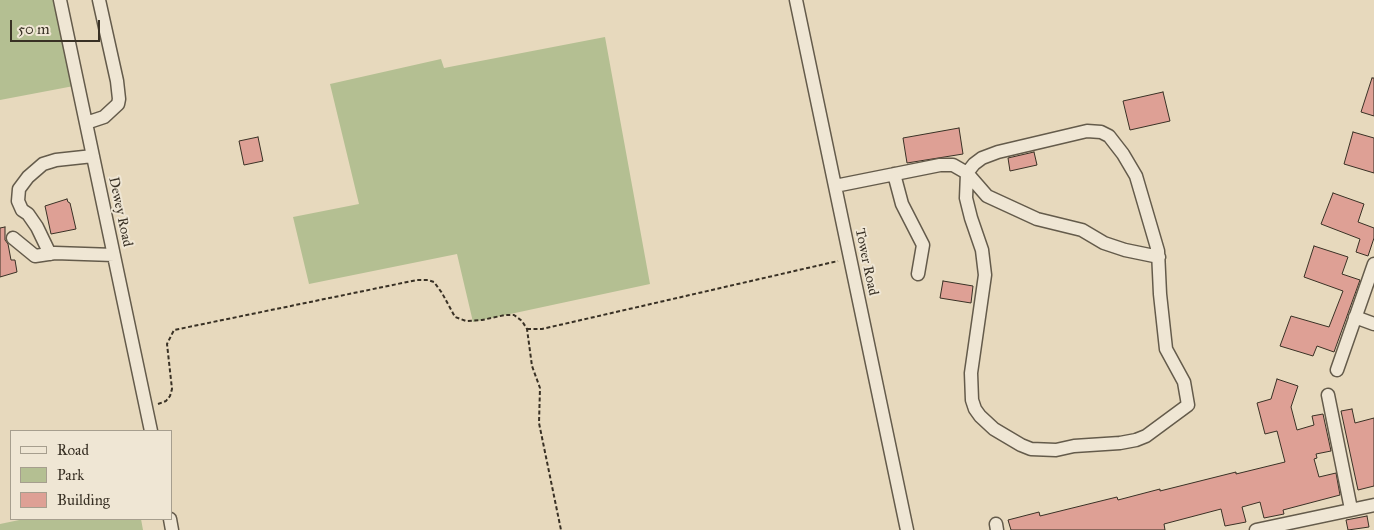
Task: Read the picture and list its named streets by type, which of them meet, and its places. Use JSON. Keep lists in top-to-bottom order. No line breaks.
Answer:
{"streets":{"street":["Dewey Road","Tower Road"]},"legend":["Road","Park","Building"],"scale_bar":"50 m"}
